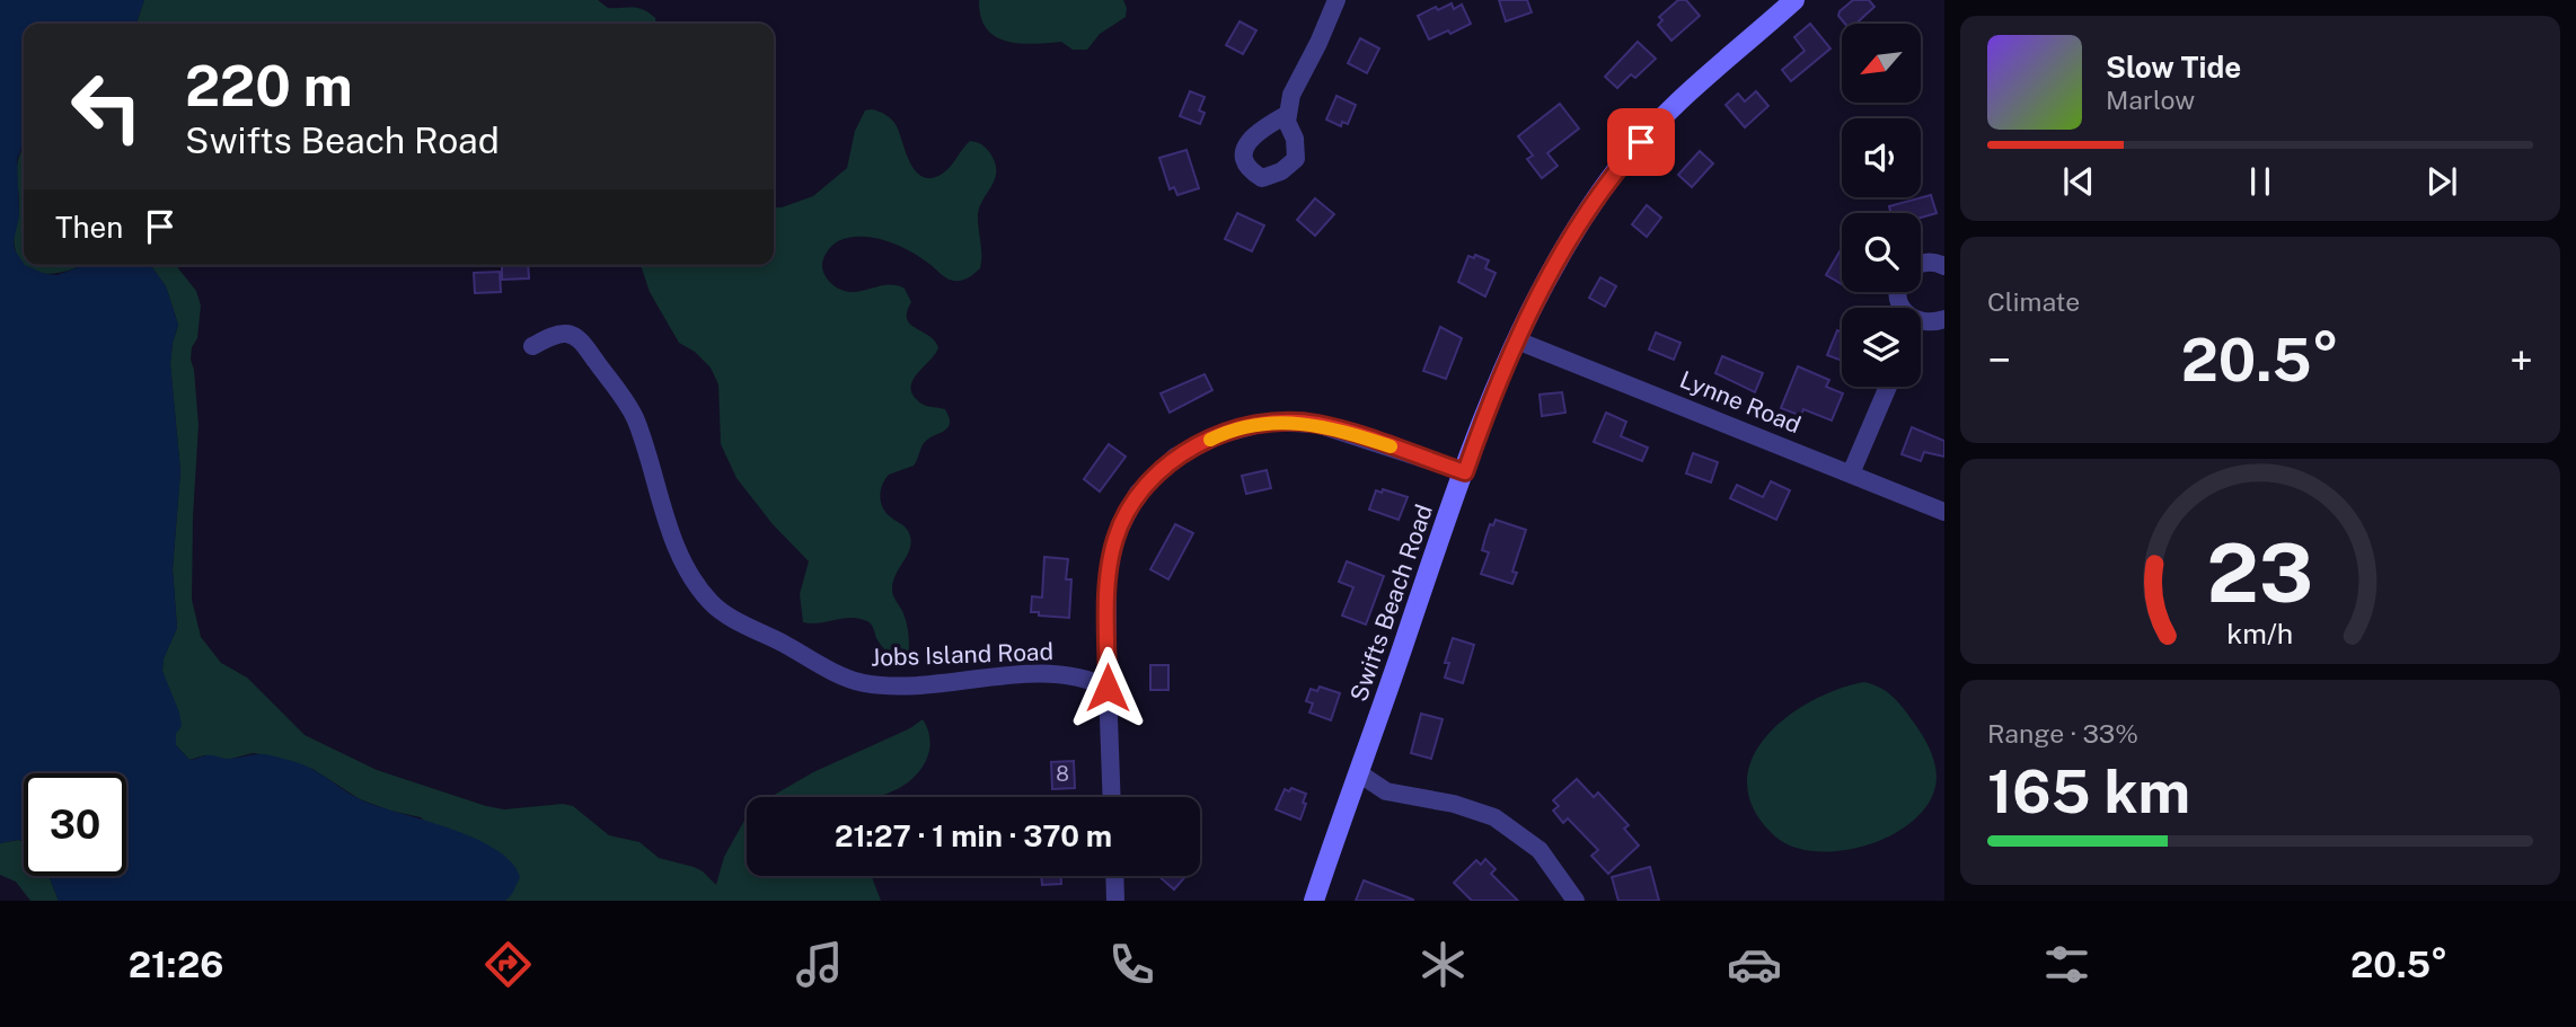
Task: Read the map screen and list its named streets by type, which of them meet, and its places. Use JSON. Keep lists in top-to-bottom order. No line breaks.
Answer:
{"streets":{"street":["Lynne Road","Swifts Beach Road","Jobs Island Road"]},"crossings":[["Lynne Road","Swifts Beach Road"]],"house_numbers":["8"],"north":"bottom left","page":{"turn":["220 m","Swifts Beach Road"],"song":["Slow Tide","Marlow"],"then":"Then","tile":["Climate",["Range · 33%","165 km"]],"heat":["−","20.5°","+"],"limit":"30","trip":"21:27 · 1 min · 370 m","tabs":["21:26","20.5°"],"gauge":["23","km/h"]}}
